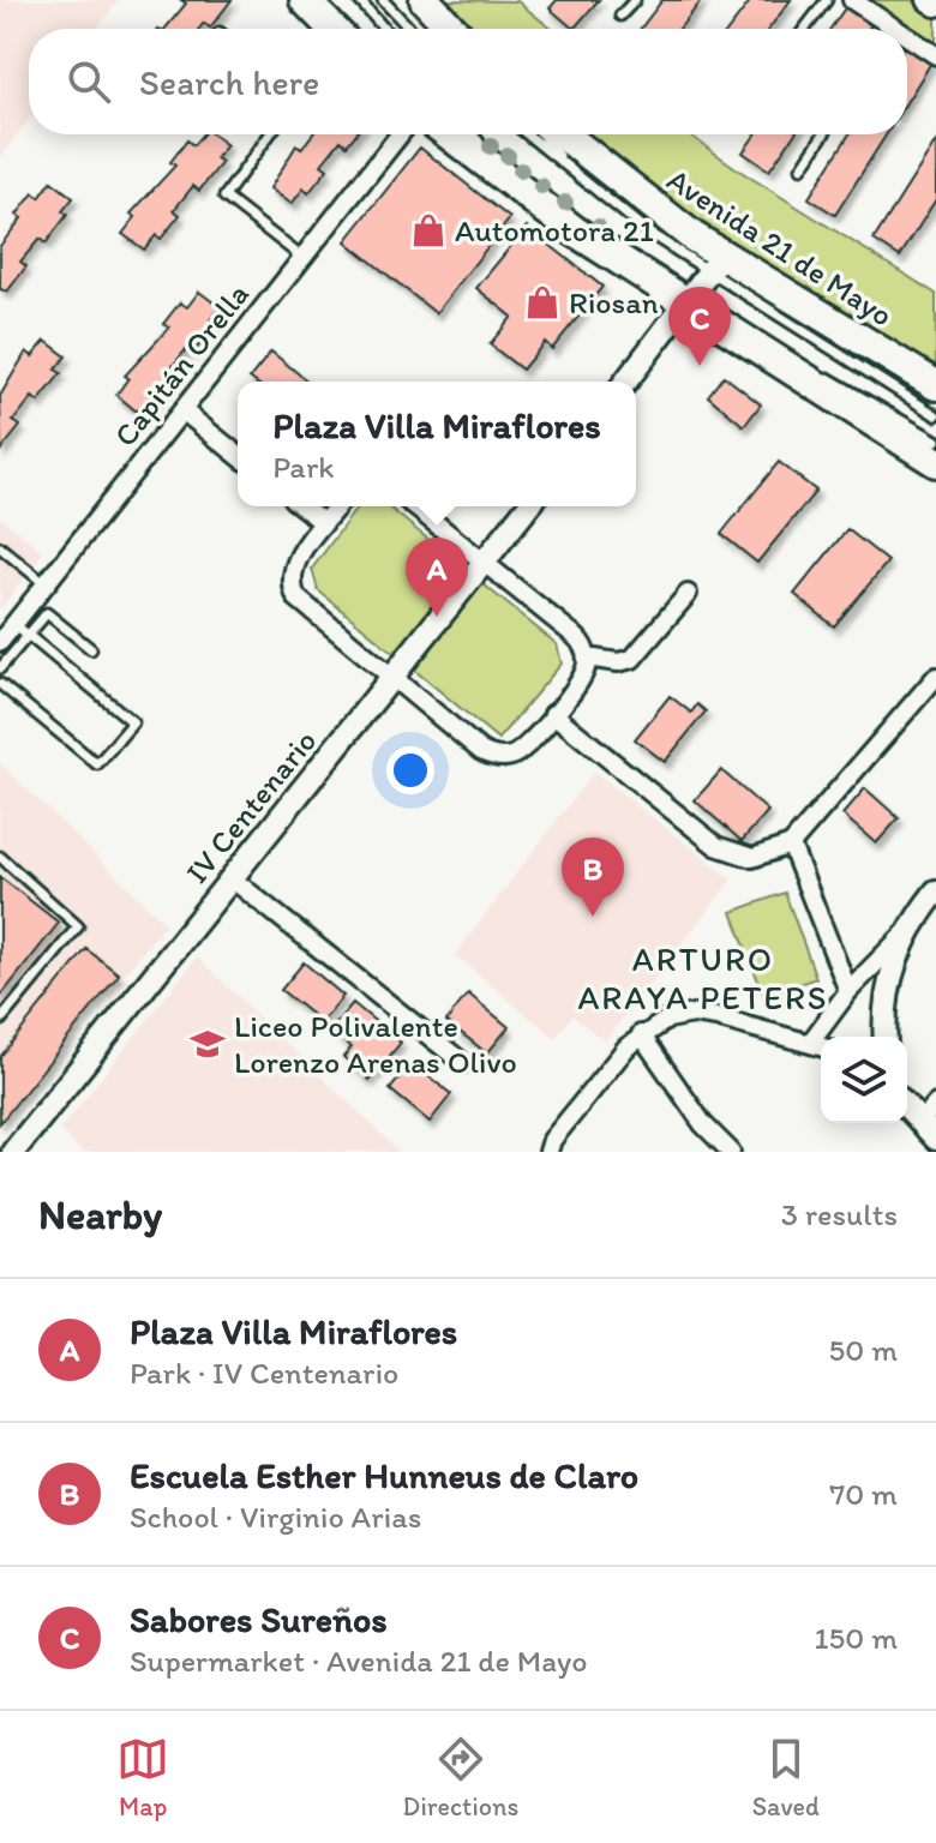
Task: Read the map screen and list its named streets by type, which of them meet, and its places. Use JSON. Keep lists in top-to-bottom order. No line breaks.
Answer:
{"streets":{"main road":["Avenida 21 de Mayo"],"street":["Capitán Orella","IV Centenario"]},"districts":["ARTURO ARAYA PETERS"],"places":{"shop":["Automotora 21","Riosan"],"school or university":["Liceo Polivalente Lorenzo Arenas Olivo"]},"page":{"search":"Search here","pins":["C","A","B"],"popup":["Plaza Villa Miraflores","Park"],"heading":["Nearby","3 results"],"list":[{"mark":"A","name":"Plaza Villa Miraflores","note":"Park · IV Centenario","value":"50 m"},{"mark":"B","name":"Escuela Esther Hunneus de Claro","note":"School · Virginio Arias","value":"70 m"},{"mark":"C","name":"Sabores Sureños","note":"Supermarket · Avenida 21 de Mayo","value":"150 m"}],"nav":["Map","Directions","Saved"]}}
